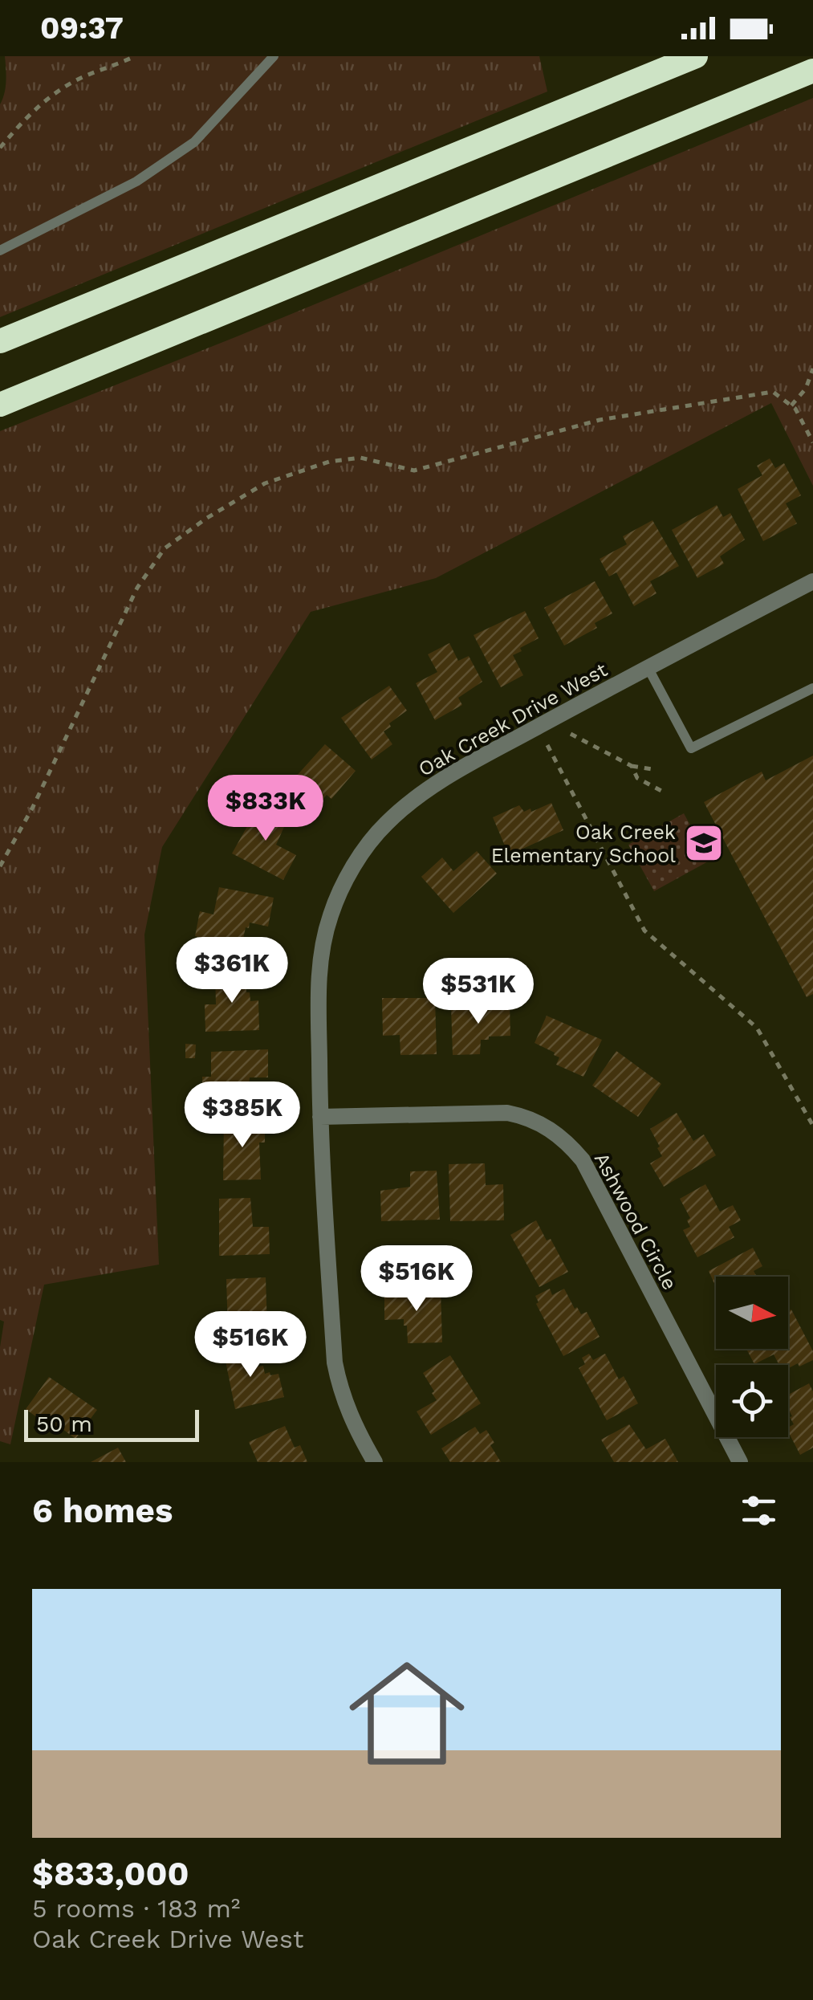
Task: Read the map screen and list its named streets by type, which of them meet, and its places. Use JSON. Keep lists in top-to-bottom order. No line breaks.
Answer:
{"streets":{"street":["Oak Creek Drive West","Ashwood Circle"]},"crossings":[["Oak Creek Drive West","Ashwood Circle"]],"places":{"school or university":["Oak Creek Elementary School"]},"scale_bar":"50 m","north":"right","page":{"status":"09:37","price":["$833K","$361K","$531K","$385K","$516K","$516K"],"scale":"50 m","heading":"6 homes","list":[{"name":"$833,000","note":"5 rooms · 183 m² · Oak Creek Drive West"}]}}
